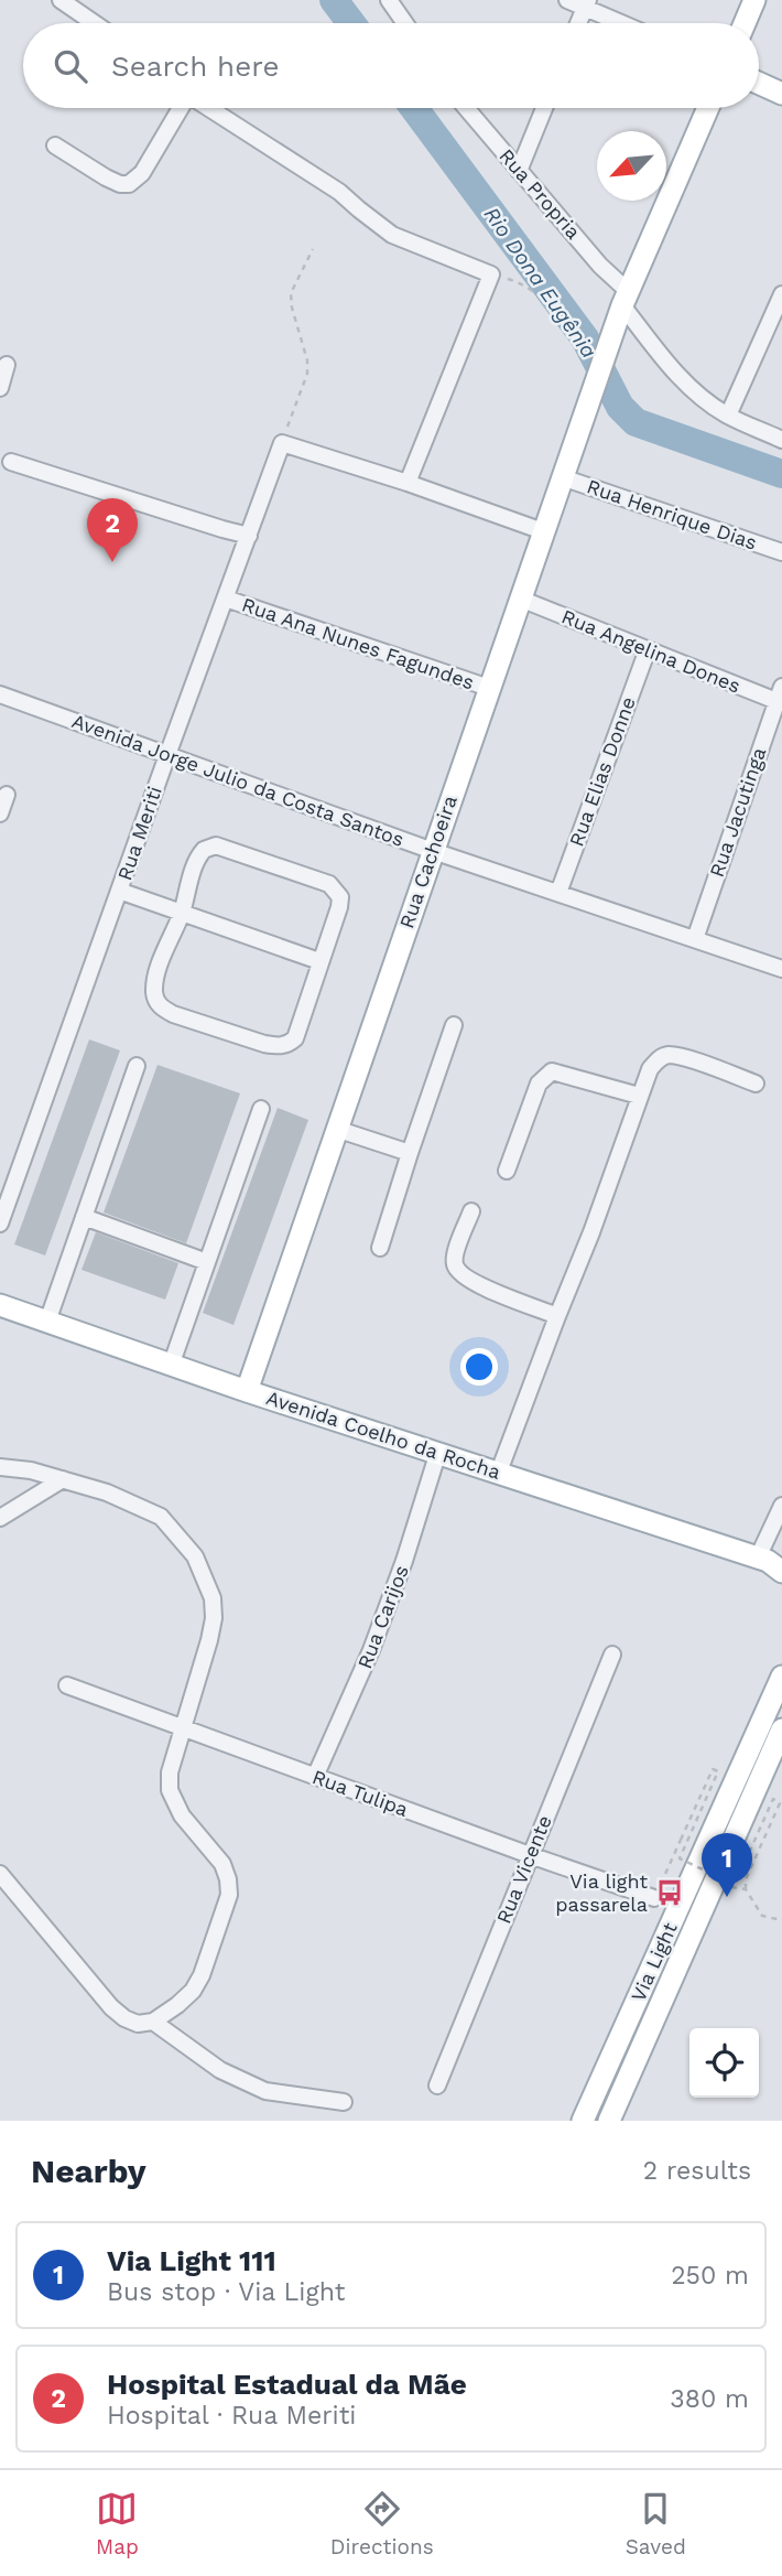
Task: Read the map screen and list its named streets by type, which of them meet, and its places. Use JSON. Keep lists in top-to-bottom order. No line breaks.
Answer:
{"streets":{"main road":["Rua Cachoeira","Avenida Coelho da Rocha","Via Light"],"street":["Rua Propria","Rua Henrique Dias","Rua Ana Nunes Fagundes","Rua Angelina Dones","Rua Elias Donne","Avenida Jorge Julio da Costa Santos","Rua Jacutinga","Rua Meriti","Rua Carijos","Rua Tulipa","Rua Vicente"]},"crossings":[["Rua Propria","Rua Cachoeira"],["Rua Henrique Dias","Rua Cachoeira"],["Rua Ana Nunes Fagundes","Rua Meriti"],["Rua Ana Nunes Fagundes","Rua Cachoeira"],["Rua Angelina Dones","Rua Elias Donne"],["Rua Angelina Dones","Rua Jacutinga"],["Rua Angelina Dones","Rua Cachoeira"],["Rua Elias Donne","Avenida Jorge Julio da Costa Santos"],["Avenida Jorge Julio da Costa Santos","Rua Jacutinga"],["Avenida Jorge Julio da Costa Santos","Rua Meriti"],["Avenida Jorge Julio da Costa Santos","Rua Cachoeira"],["Rua Cachoeira","Avenida Coelho da Rocha"],["Avenida Coelho da Rocha","Rua Carijos"],["Rua Carijos","Rua Tulipa"],["Rua Tulipa","Rua Vicente"]],"water":["Rio Dona Eugênia"],"places":{"bus stop":["Via light passarela"]},"north":"bottom left","page":{"search":"Search here","pins":["2","1"],"heading":["Nearby","2 results"],"list":[{"mark":"1","name":"Via Light 111","note":"Bus stop · Via Light","value":"250 m"},{"mark":"2","name":"Hospital Estadual da Mãe","note":"Hospital · Rua Meriti","value":"380 m"}],"nav":["Map","Directions","Saved"]}}
